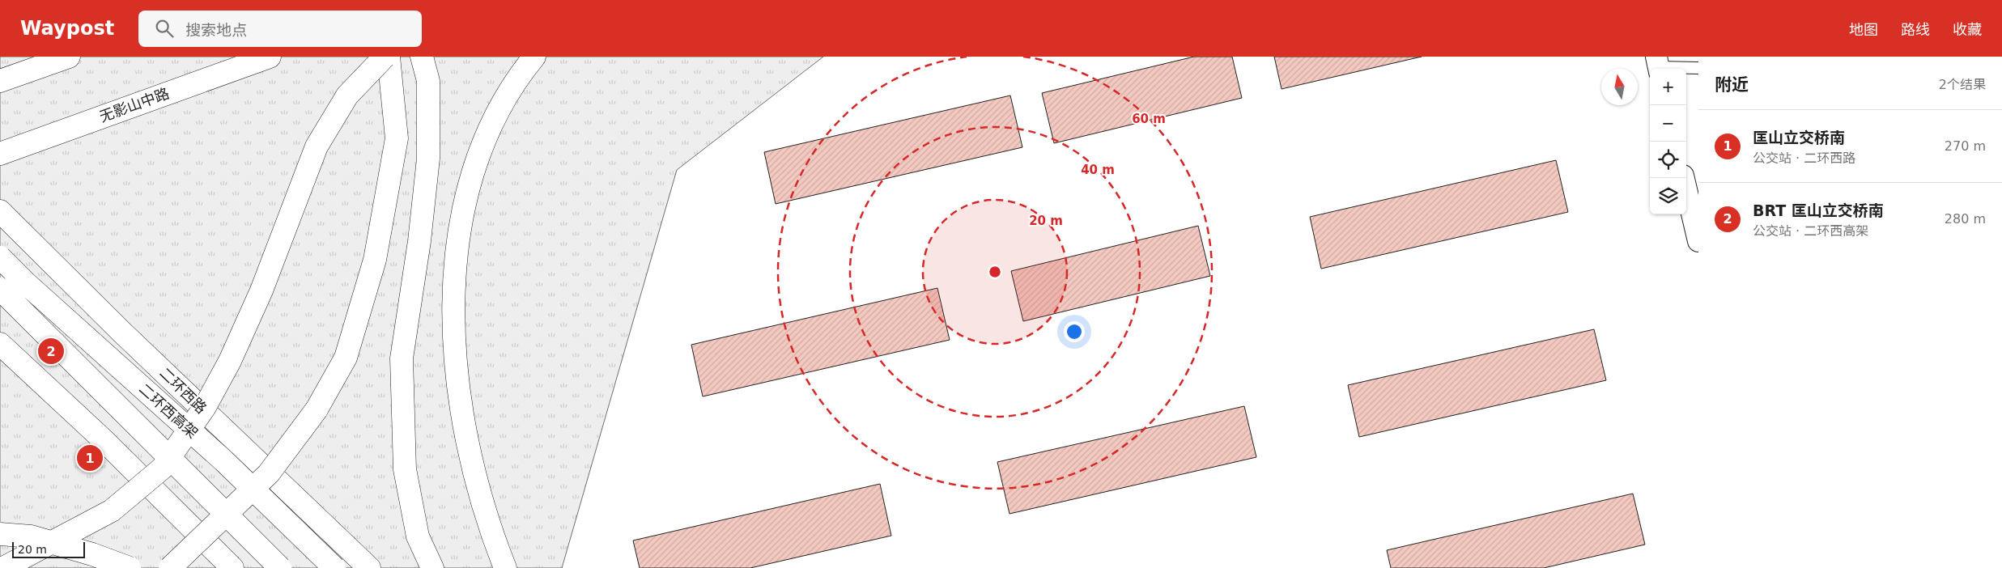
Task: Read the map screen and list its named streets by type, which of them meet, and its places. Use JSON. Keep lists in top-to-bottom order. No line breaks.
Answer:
{"streets":{"main road":["无影山中路","二环西路","二环西高架"]},"scale_bar":"20 m","north":"top","page":{"header":"Waypost","search":"搜索地点","nav":["地图","路线","收藏"],"heading":["附近","2个结果"],"map_buttons":["+","−"],"list":[{"mark":"1","name":"匡山立交桥南","note":"公交站 · 二环西路","value":"270 m"},{"mark":"2","name":"BRT 匡山立交桥南","note":"公交站 · 二环西高架","value":"280 m"}],"pins":["2","1"],"scale":"20 m"},"rings":["60 m","40 m","20 m"]}
